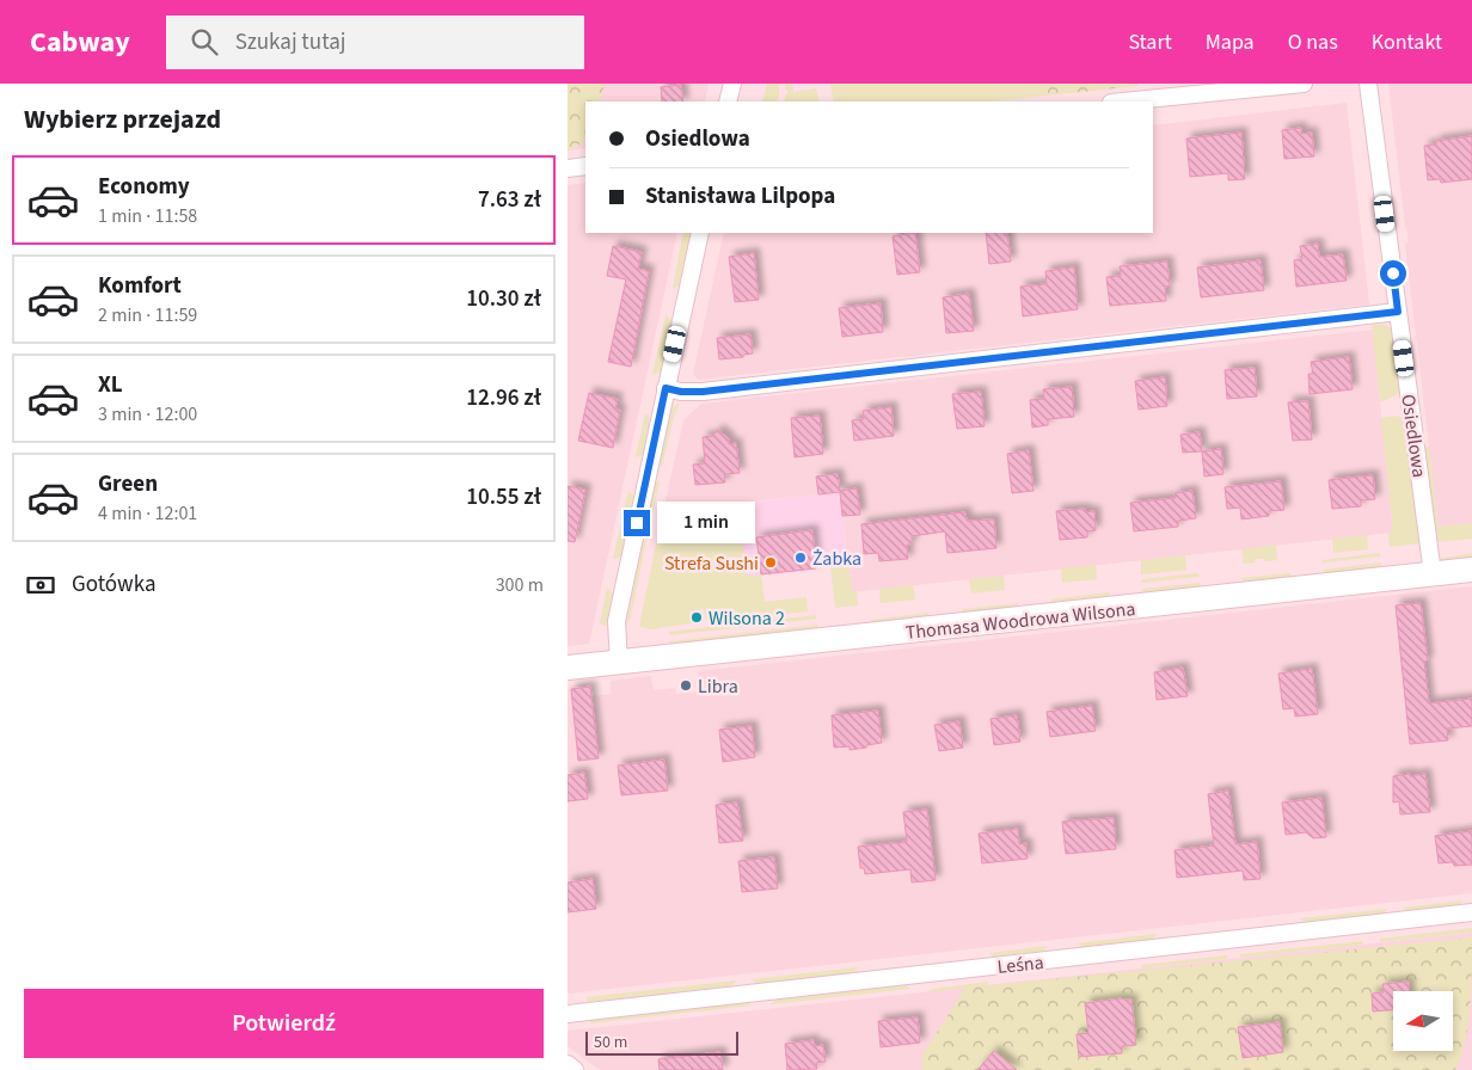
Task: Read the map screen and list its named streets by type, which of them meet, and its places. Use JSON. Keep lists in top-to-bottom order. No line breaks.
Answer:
{"streets":{"street":["Osiedlowa","Thomasa Woodrowa Wilsona","Leśna"]},"crossings":[["Osiedlowa","Thomasa Woodrowa Wilsona"]],"places":["Żabka","Strefa Sushi","Wilsona 2","Libra"],"scale_bar":"50 m","north":"left","page":{"header":"Cabway","search":"Szukaj tutaj","nav":["Start","Mapa","O nas","Kontakt"],"heading":"Wybierz przejazd","banner":["Osiedlowa","Stanisława Lilpopa"],"list":[{"name":"Economy","note":"1 min · 11:58","value":"7.63 zł"},{"name":"Komfort","note":"2 min · 11:59","value":"10.30 zł"},{"name":"XL","note":"3 min · 12:00","value":"12.96 zł"},{"name":"Green","note":"4 min · 12:01","value":"10.55 zł"}],"bubble":"1 min","pay":["Gotówka","300 m"],"buttons":"Potwierdź","scale":"50 m"}}
